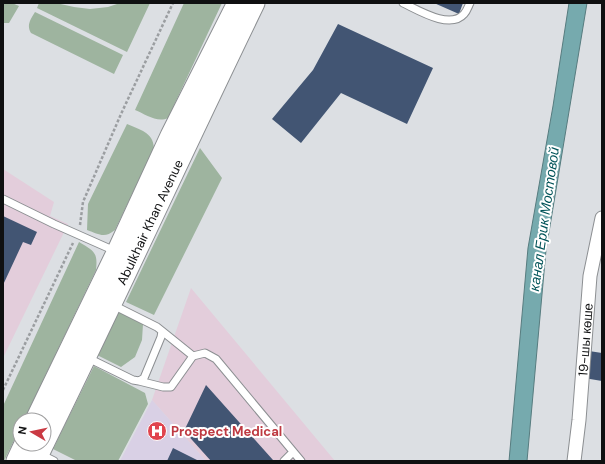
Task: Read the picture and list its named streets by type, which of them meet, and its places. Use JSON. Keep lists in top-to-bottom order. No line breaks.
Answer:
{"streets":{"main road":["Abulkhair Khan Avenue"],"street":["19-шы көше"]},"water":["канал Ерик Мостовой"],"places":{"hospital":["Prospect Medical"]},"north":"left"}
